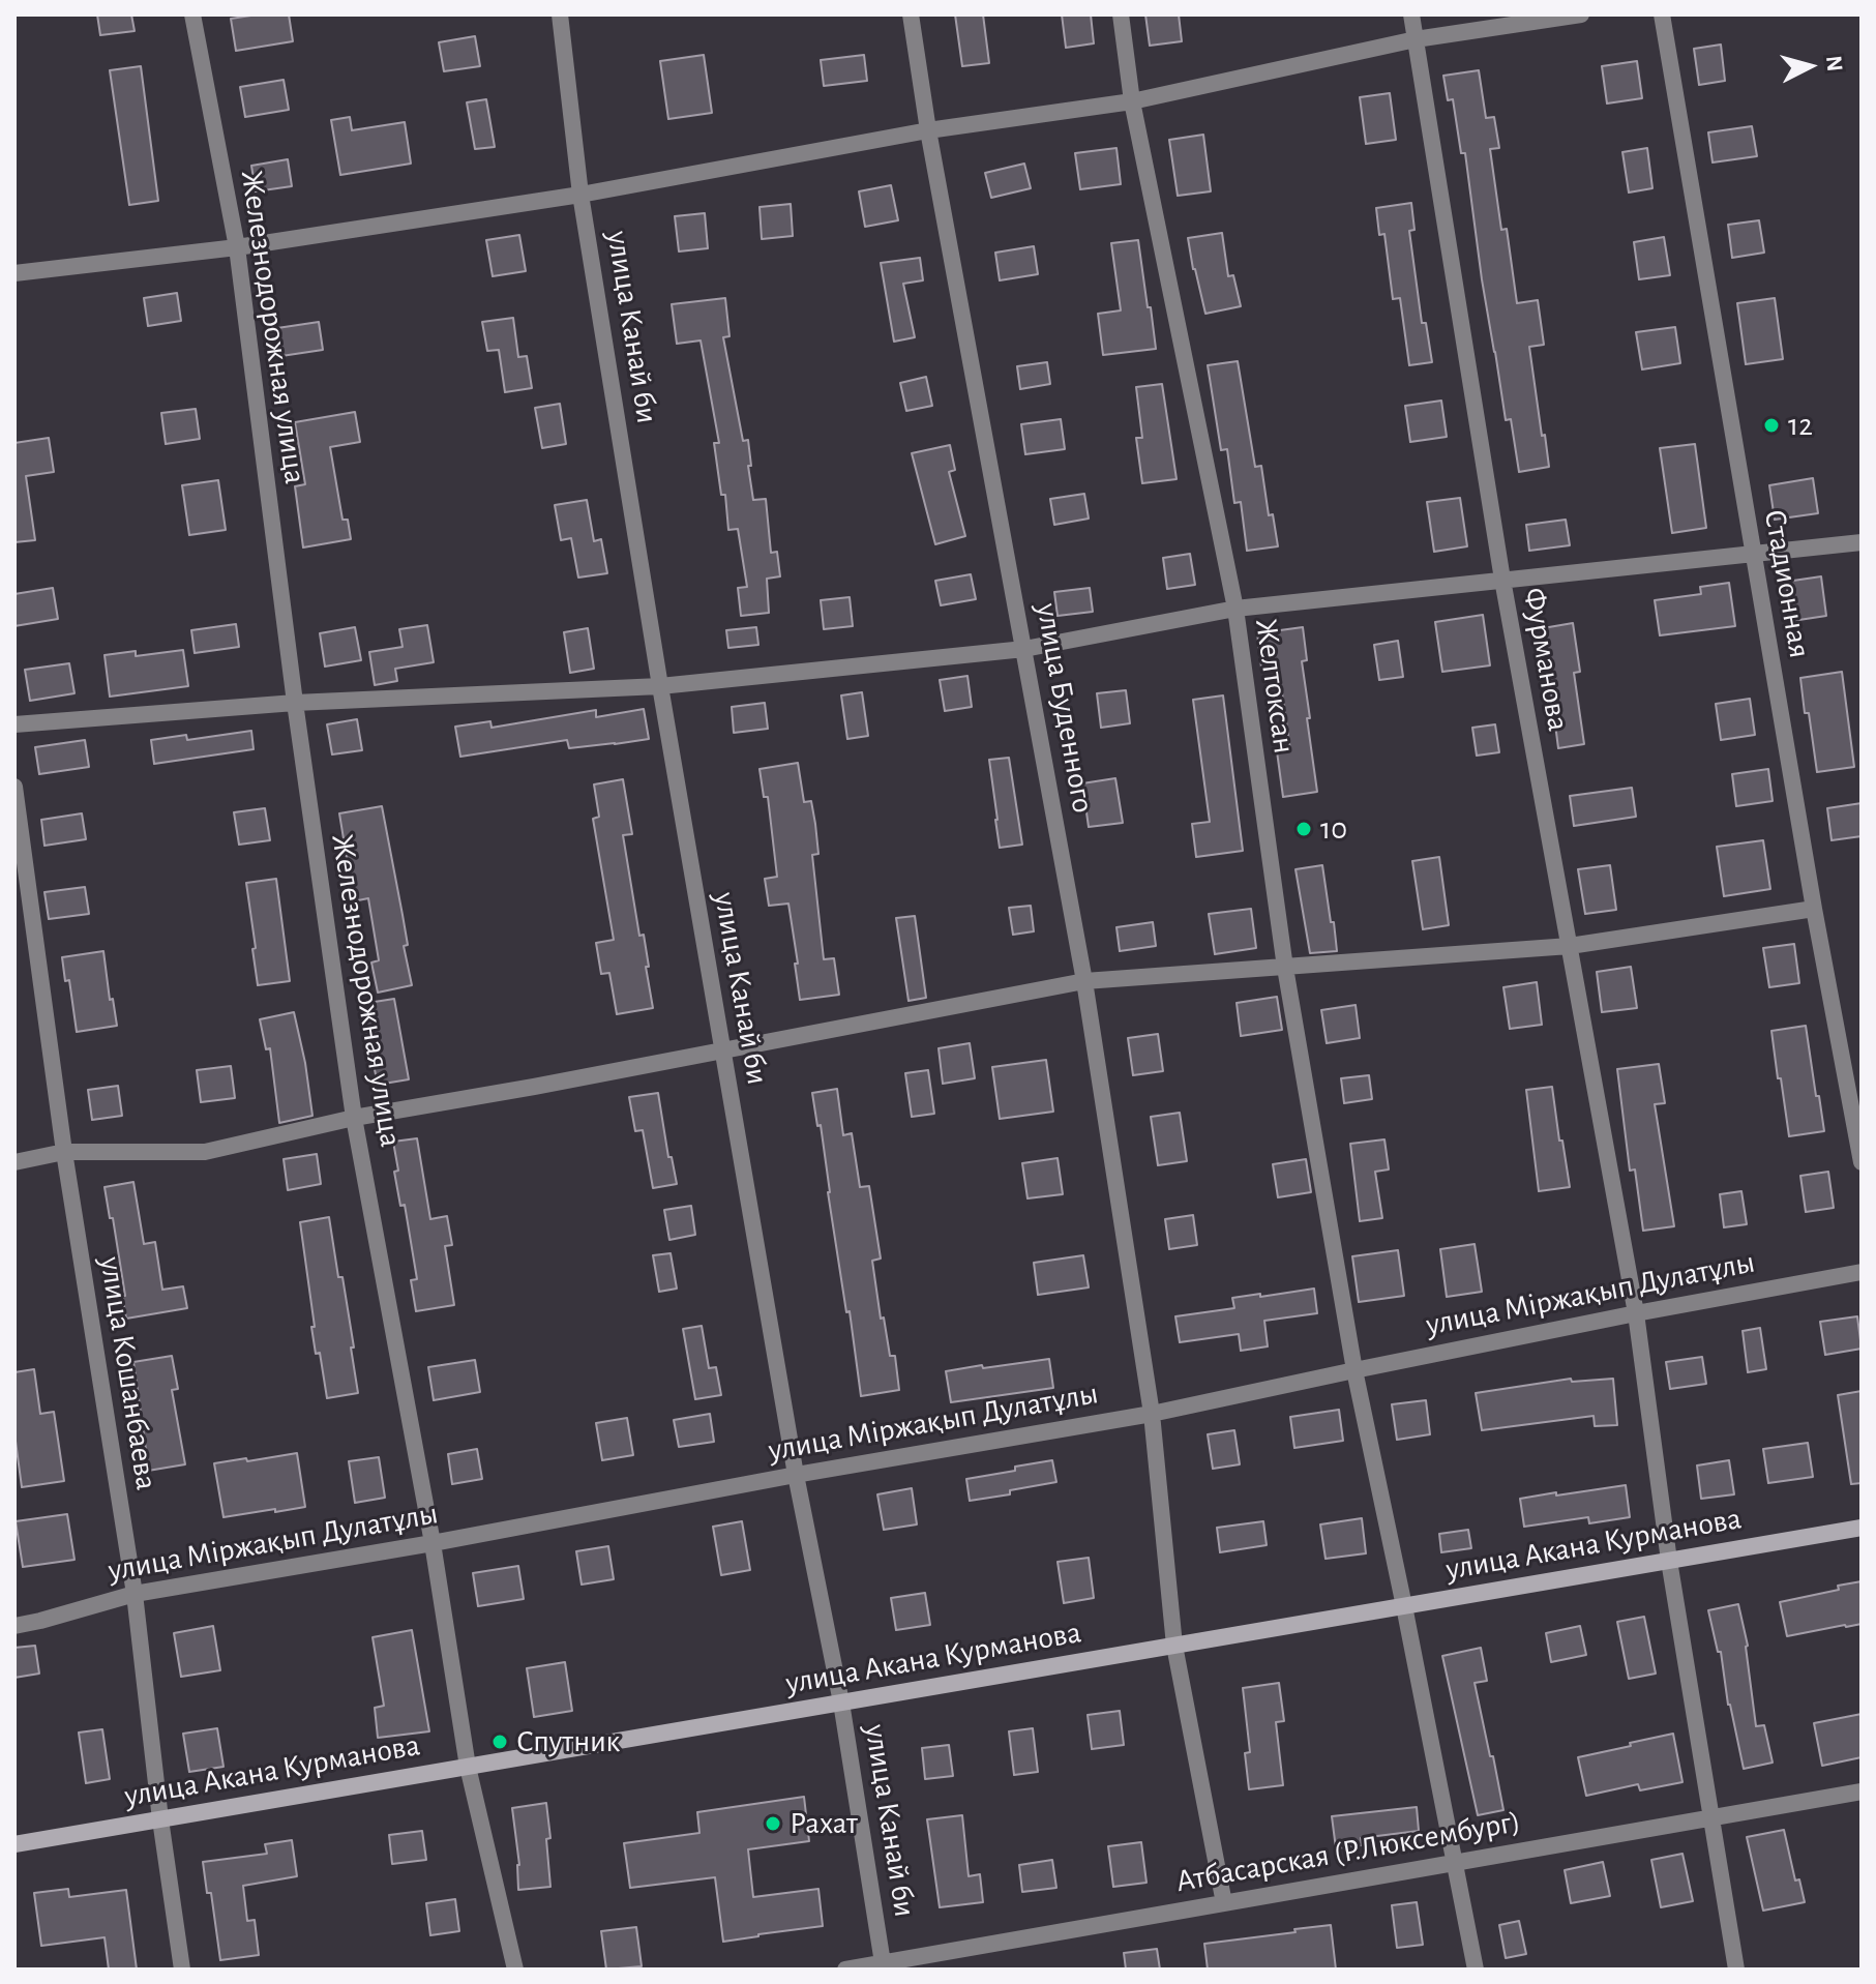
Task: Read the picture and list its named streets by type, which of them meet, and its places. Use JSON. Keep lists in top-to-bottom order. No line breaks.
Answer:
{"streets":{"main road":["улица Акана Курманова"],"street":["Железнодорожная улица","улица Канай би","Стадионная","Фурманова","Желтоксан","улица Буденного","улица Міржақып Дулатұлы","улица Кошанбаева","Атбасарская (Р.Люксембург)"]},"crossings":[["Железнодорожная улица","улица Міржақып Дулатұлы"],["Железнодорожная улица","улица Акана Курманова"],["улица Канай би","улица Міржақып Дулатұлы"],["улица Канай би","улица Акана Курманова"],["улица Канай би","Атбасарская (Р.Люксембург)"],["Фурманова","улица Міржақып Дулатұлы"],["Фурманова","улица Акана Курманова"],["Фурманова","Атбасарская (Р.Люксембург)"],["Желтоксан","улица Міржақып Дулатұлы"],["Желтоксан","улица Акана Курманова"],["Желтоксан","Атбасарская (Р.Люксембург)"],["улица Буденного","улица Міржақып Дулатұлы"],["улица Буденного","улица Акана Курманова"],["улица Буденного","Атбасарская (Р.Люксембург)"],["улица Міржақып Дулатұлы","улица Кошанбаева"],["улица Кошанбаева","улица Акана Курманова"]],"places":["12","10","Спутник","Рахат"],"north":"right"}
